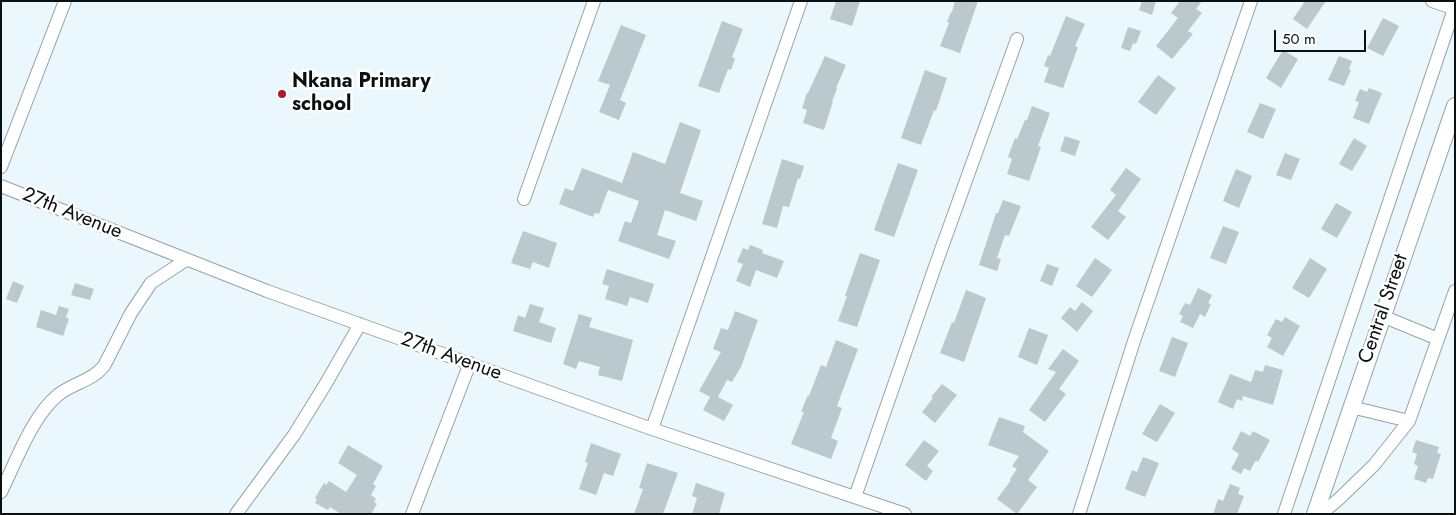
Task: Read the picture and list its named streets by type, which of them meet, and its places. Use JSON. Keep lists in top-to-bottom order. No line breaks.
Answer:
{"streets":{"street":["27th Avenue","Central Street"]},"places":["Nkana Primary school"],"scale_bar":"50 m"}
